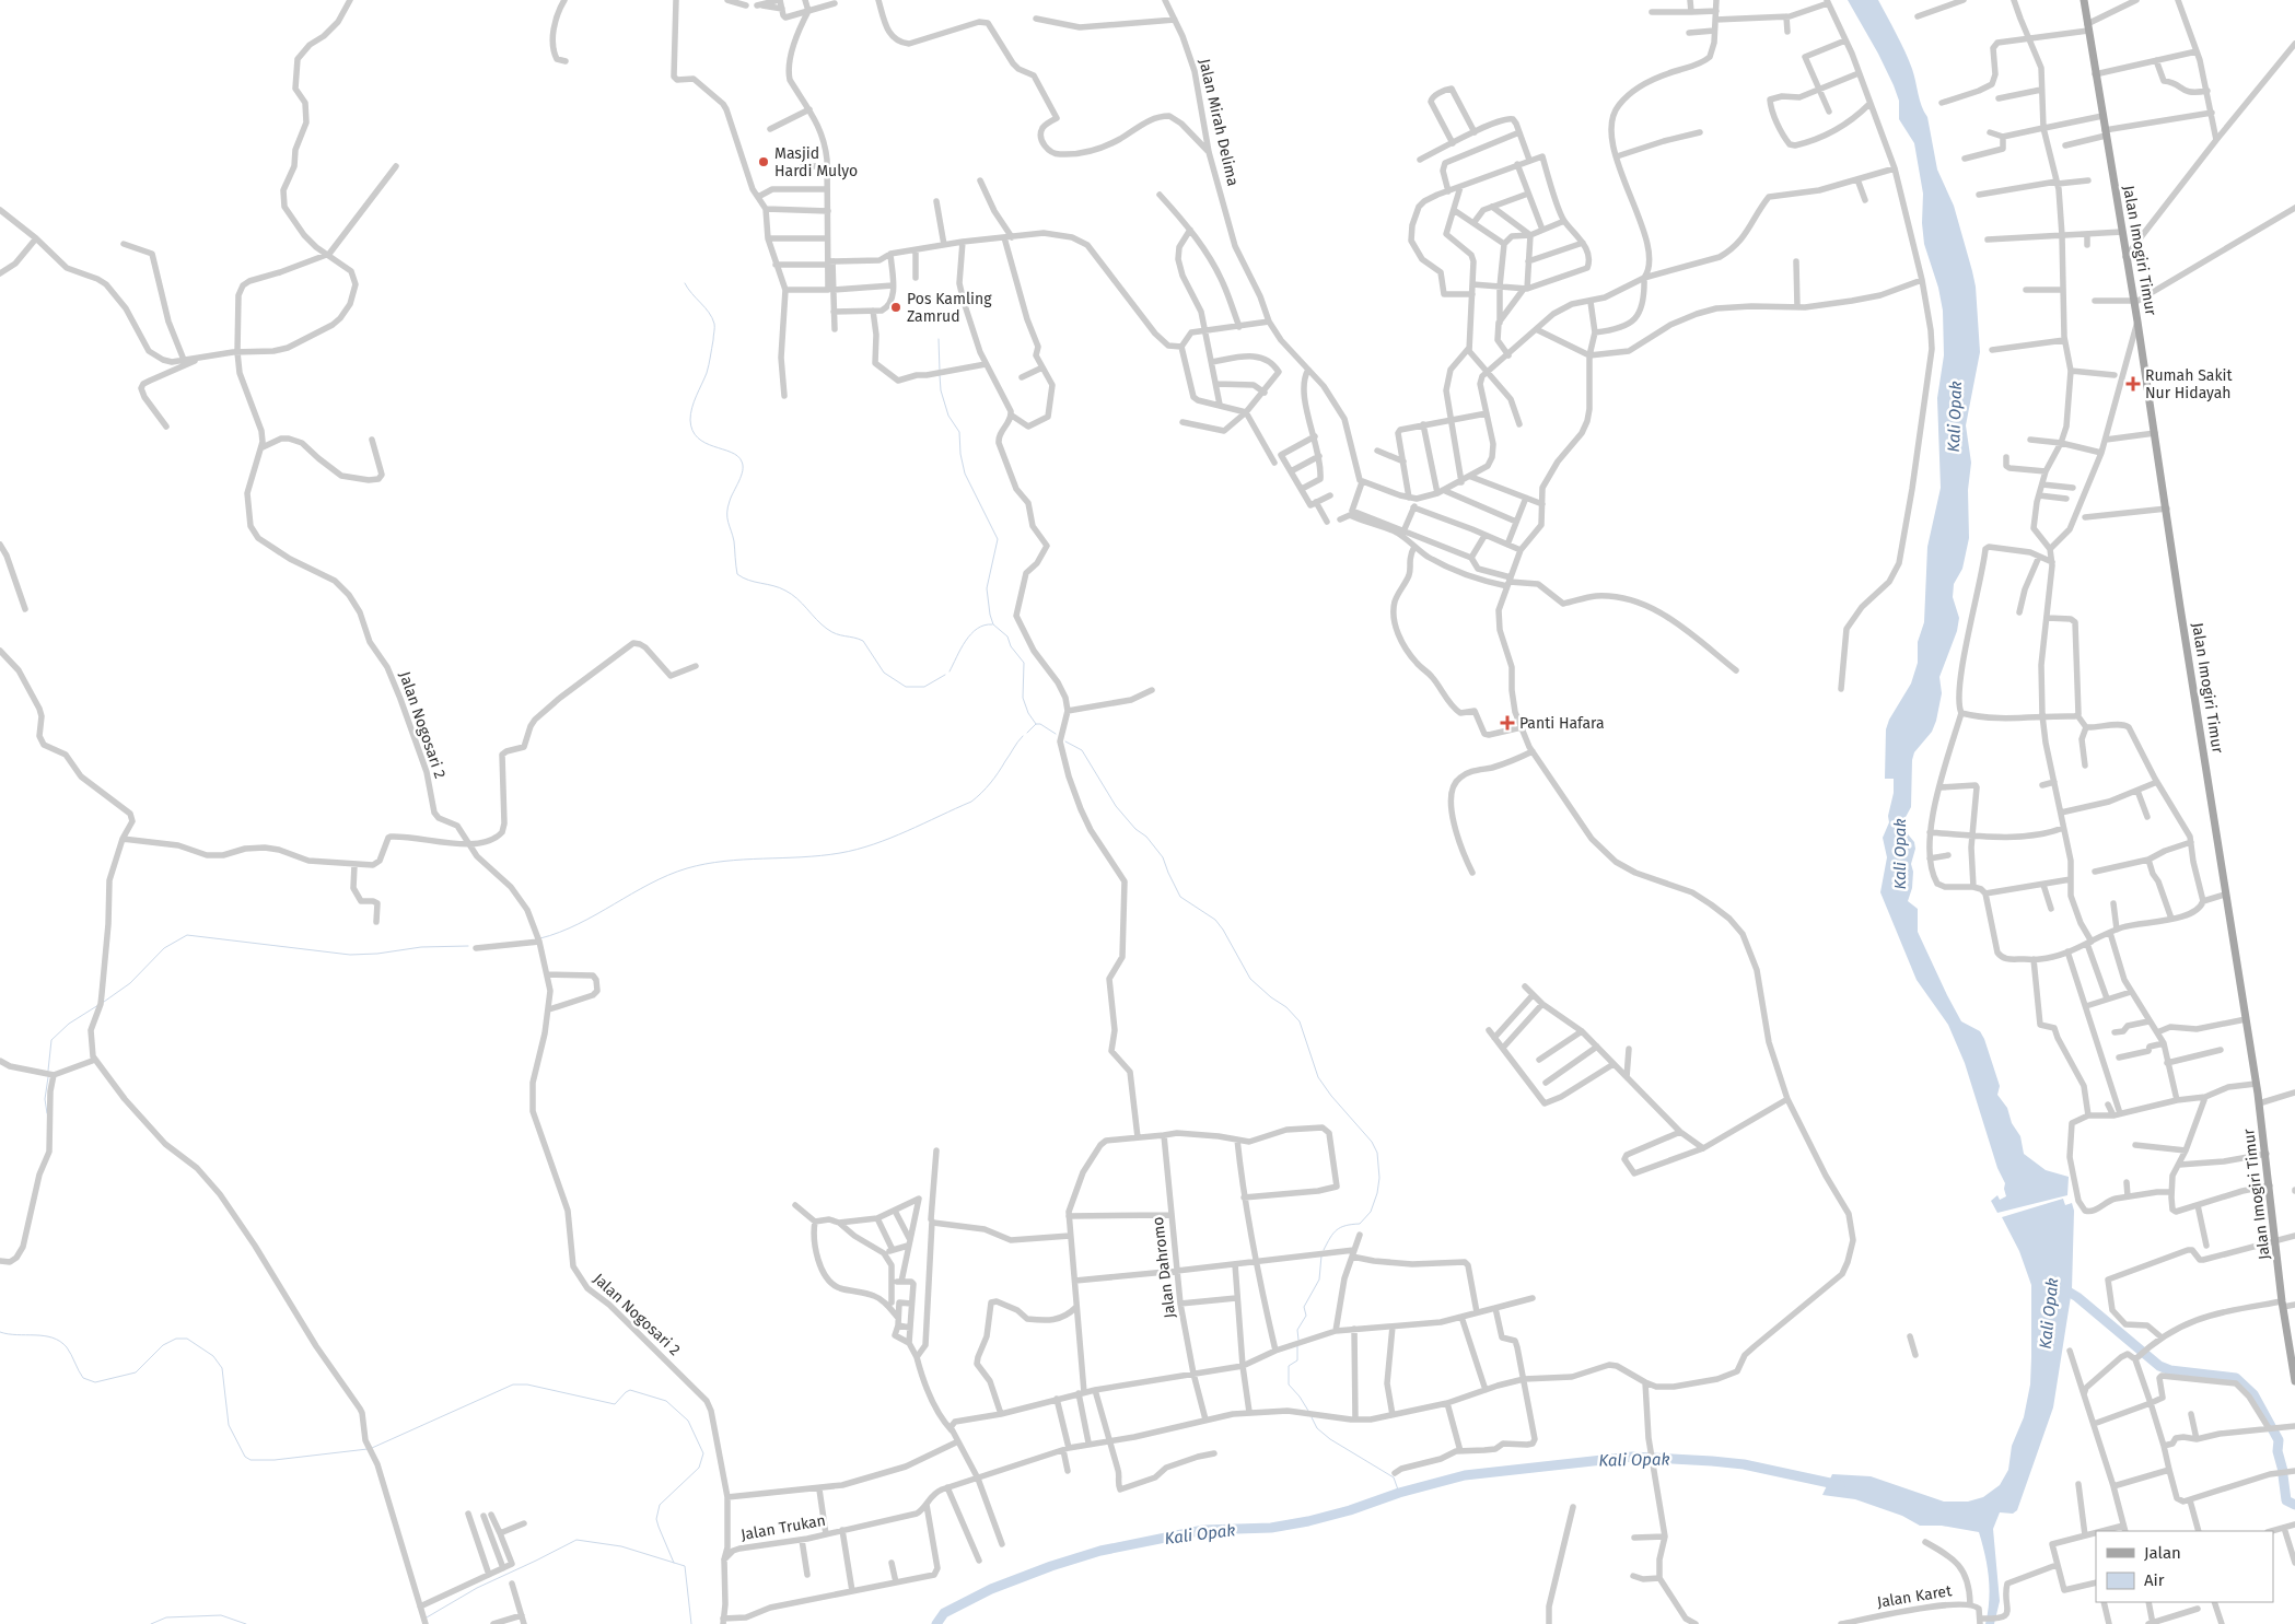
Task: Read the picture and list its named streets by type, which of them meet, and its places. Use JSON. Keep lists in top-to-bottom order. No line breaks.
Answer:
{"streets":{"main road":["Jalan Imogiri Timur"],"street":["Jalan Mirah Delima","Jalan Nogosari 2","Jalan Dahromo","Jalan Trukan","Jalan Karet"]},"crossings":[["Jalan Nogosari 2","Jalan Trukan"]],"water":["Kali Opak"],"places":{"other":["Masjid Hardi Mulyo","Pos Kamling Zamrud"],"health":["Rumah Sakit Nur Hidayah","Panti Hafara"]},"legend":["Jalan","Air"]}
